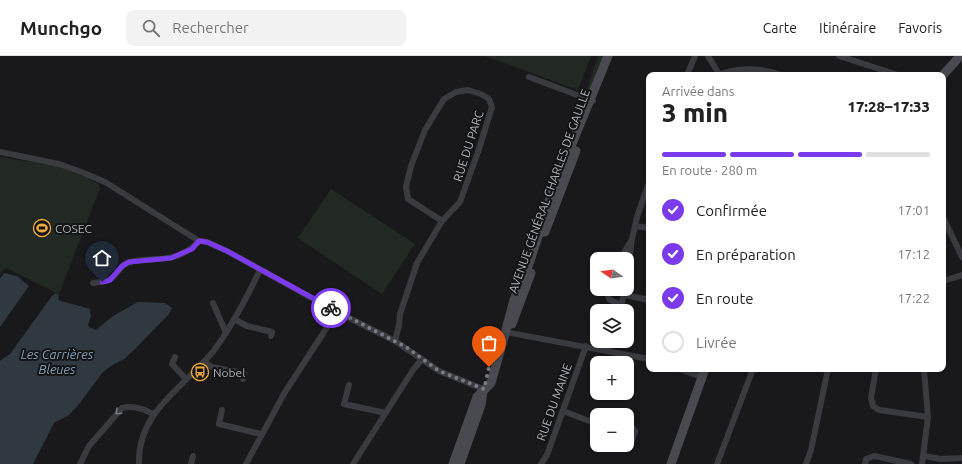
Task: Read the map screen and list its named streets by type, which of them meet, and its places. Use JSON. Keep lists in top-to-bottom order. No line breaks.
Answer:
{"streets":{"main road":["AVENUE GÉNÉRAL CHARLES DE GAULLE"],"street":["RUE DU PARC","RUE DU MAINE"]},"water":["Les Carrières Bleues"],"places":{"sports":["COSEC"],"bus stop":["Nobel"]},"north":"left","page":{"header":"Munchgo","search":"Rechercher","nav":["Carte","Itinéraire","Favoris"],"heading":["3 min","Arrivée dans","17:28–17:33"],"bar":"En route · 280 m","list":[["Confirmée","17:01"],["En préparation","17:12"],["En route","17:22"],"Livrée"],"map_buttons":["+","−"]}}
